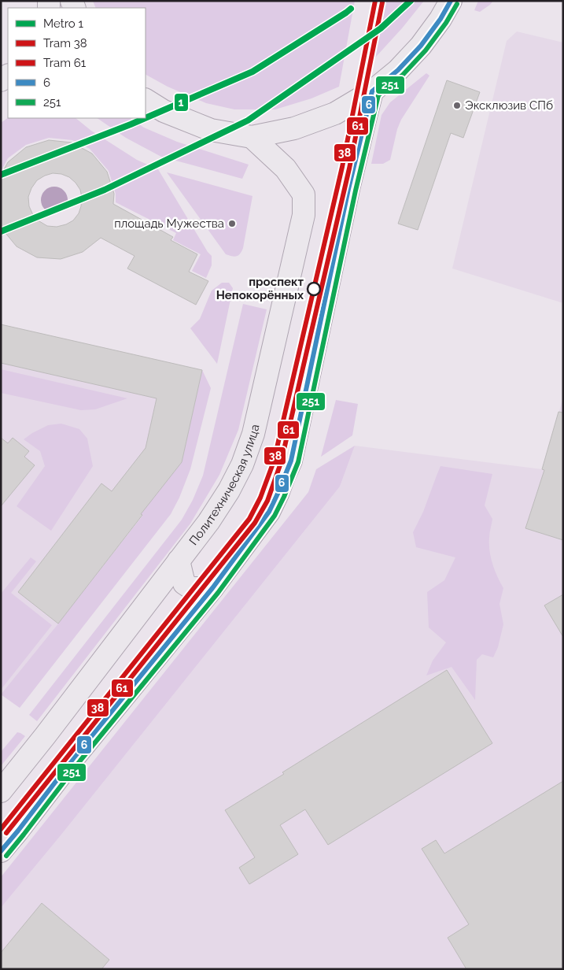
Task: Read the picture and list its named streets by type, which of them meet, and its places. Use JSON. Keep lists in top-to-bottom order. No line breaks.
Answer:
{"streets":{"main road":["Политехническая улица"]},"places":["Эксклюзив СПб","площадь Мужества","проспект Непокорённых"],"lines":["metro line 1","tram line 38","transit line 6","tram line 61","transit line 251"],"legend":["Metro 1","Tram 38","Tram 61","6","251"]}
